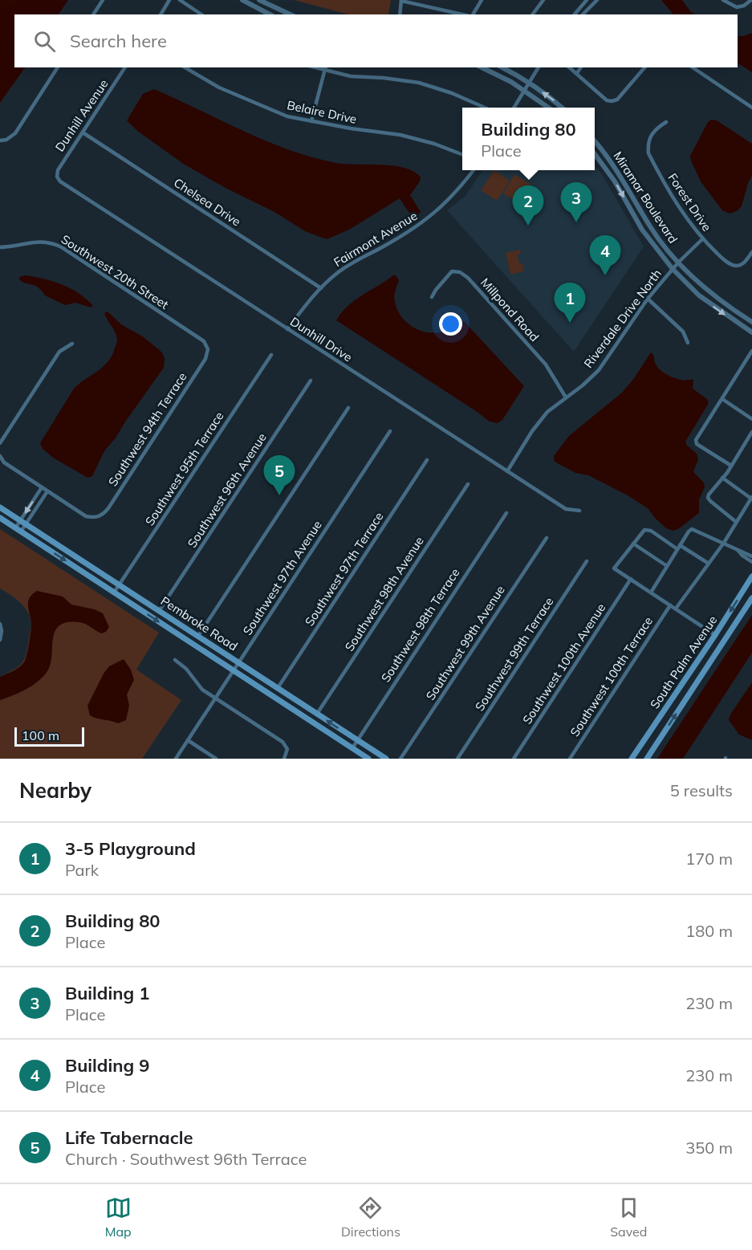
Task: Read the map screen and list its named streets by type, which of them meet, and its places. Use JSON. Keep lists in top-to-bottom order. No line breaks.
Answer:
{"streets":{"main road":["Pembroke Road","South Palm Avenue"],"street":["Belaire Drive","Dunhill Avenue","Miramar Boulevard","Chelsea Drive","Forest Drive","Fairmont Avenue","Southwest 20th Street","Millpond Road","Riverdale Drive North","Dunhill Drive","Southwest 94th Terrace","Southwest 95th Terrace","Southwest 96th Avenue","Southwest 97th Terrace","Southwest 97th Avenue","Southwest 98th Avenue","Southwest 98th Terrace","Southwest 99th Avenue","Southwest 99th Terrace","Southwest 100th Avenue","Southwest 100th Terrace"]},"crossings":[["Dunhill Avenue","Chelsea Drive"],["Dunhill Avenue","Dunhill Drive"],["Miramar Boulevard","Riverdale Drive North"],["Chelsea Drive","Fairmont Avenue"],["Forest Drive","Riverdale Drive North"],["Fairmont Avenue","Dunhill Drive"],["Southwest 20th Street","Southwest 94th Terrace"],["Millpond Road","Riverdale Drive North"],["Riverdale Drive North","Dunhill Drive"],["Southwest 95th Terrace","Pembroke Road"],["Southwest 96th Avenue","Pembroke Road"],["Southwest 97th Terrace","Pembroke Road"],["Southwest 97th Avenue","Pembroke Road"],["Southwest 98th Avenue","Pembroke Road"],["Pembroke Road","Southwest 98th Terrace"]],"scale_bar":"100 m","page":{"search":"Search here","popup":["Building 80","Place"],"pins":["3","2","4","1","5"],"scale":"100 m","heading":["Nearby","5 results"],"list":[{"mark":"1","name":"3-5 Playground","note":"Park","value":"170 m"},{"mark":"2","name":"Building 80","note":"Place","value":"180 m"},{"mark":"3","name":"Building 1","note":"Place","value":"230 m"},{"mark":"4","name":"Building 9","note":"Place","value":"230 m"},{"mark":"5","name":"Life Tabernacle","note":"Church · Southwest 96th Terrace","value":"350 m"}],"nav":["Map","Directions","Saved"]}}
